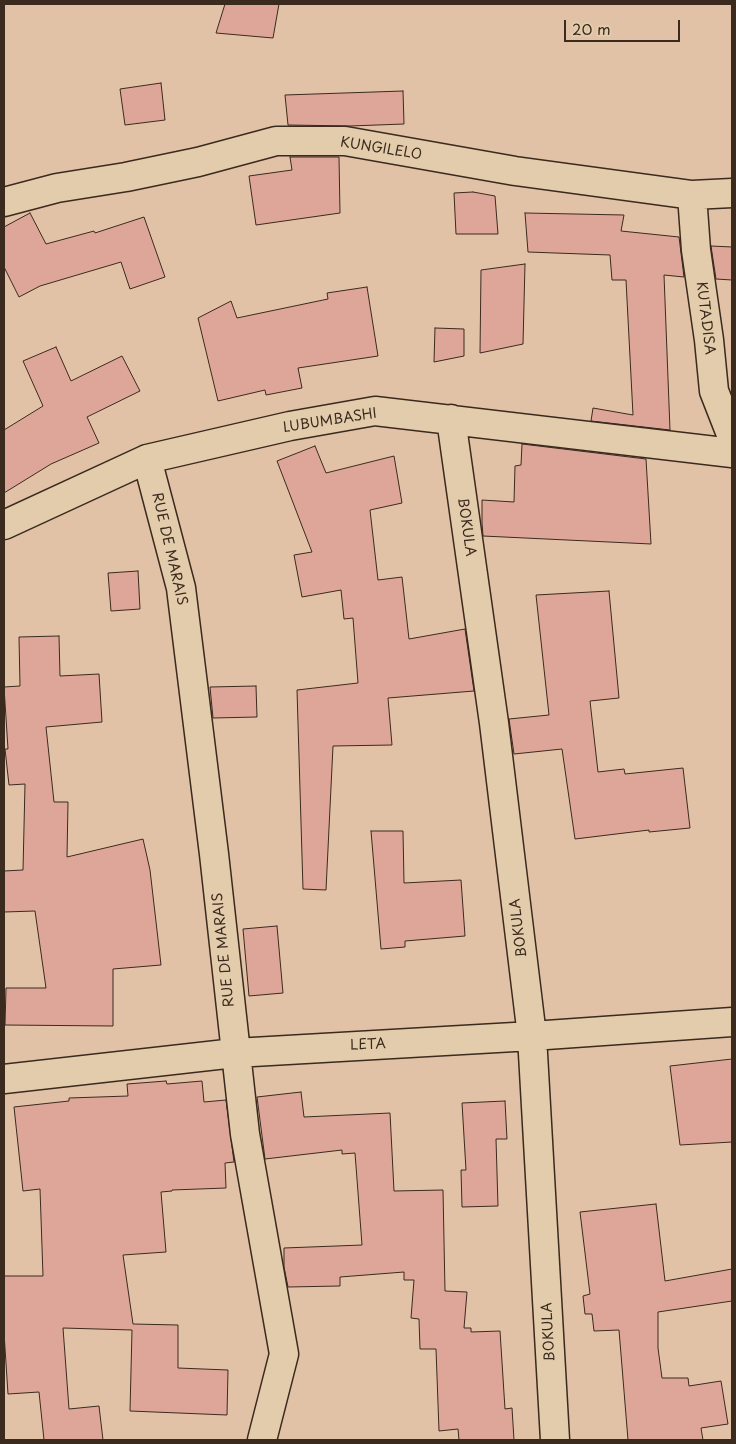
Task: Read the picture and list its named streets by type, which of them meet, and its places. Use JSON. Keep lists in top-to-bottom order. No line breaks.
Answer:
{"streets":{"street":["KUNGILELO","KUTADISA","LUBUMBASHI","BOKULA","RUE DE MARAIS","LETA"]},"crossings":[["KUNGILELO","KUTADISA"],["LUBUMBASHI","BOKULA"],["LUBUMBASHI","RUE DE MARAIS"],["BOKULA","LETA"],["RUE DE MARAIS","LETA"]],"scale_bar":"20 m"}
